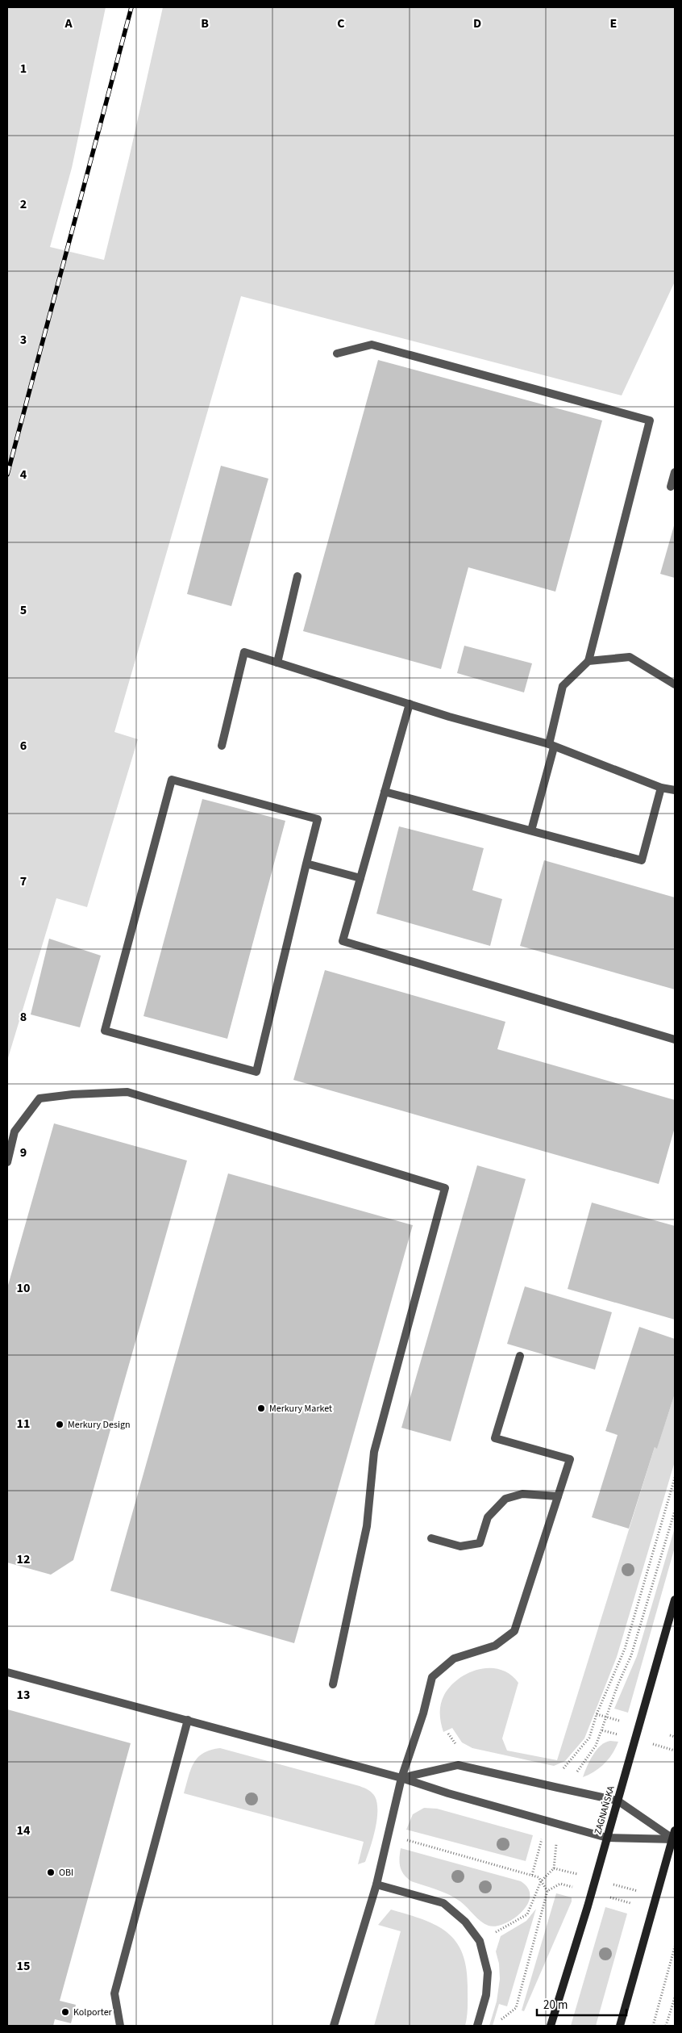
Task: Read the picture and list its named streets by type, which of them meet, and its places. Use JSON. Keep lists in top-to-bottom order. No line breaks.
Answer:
{"streets":{"main road":["ZAGNAŃSKA"]},"places":["Merkury Market","Merkury Design","OBI","Kolporter"],"scale_bar":"20 m","grid":{"columns":["A","B","C","D","E"],"rows":["1","2","3","4","5","6","7","8","9","10","11","12","13","14","15"]}}
